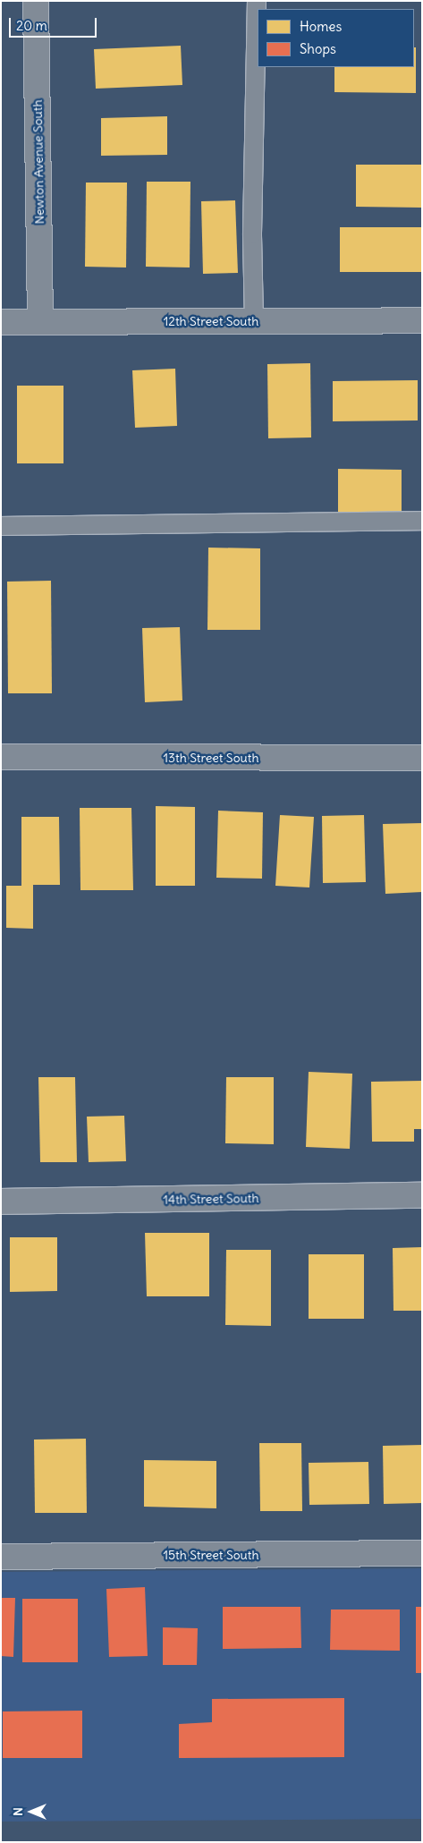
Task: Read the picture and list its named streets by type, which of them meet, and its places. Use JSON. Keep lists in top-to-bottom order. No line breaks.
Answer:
{"streets":{"street":["Newton Avenue South","12th Street South","13th Street South","14th Street South","15th Street South"]},"crossings":[["Newton Avenue South","12th Street South"]],"legend":["Homes","Shops"],"scale_bar":"20 m","north":"left"}
